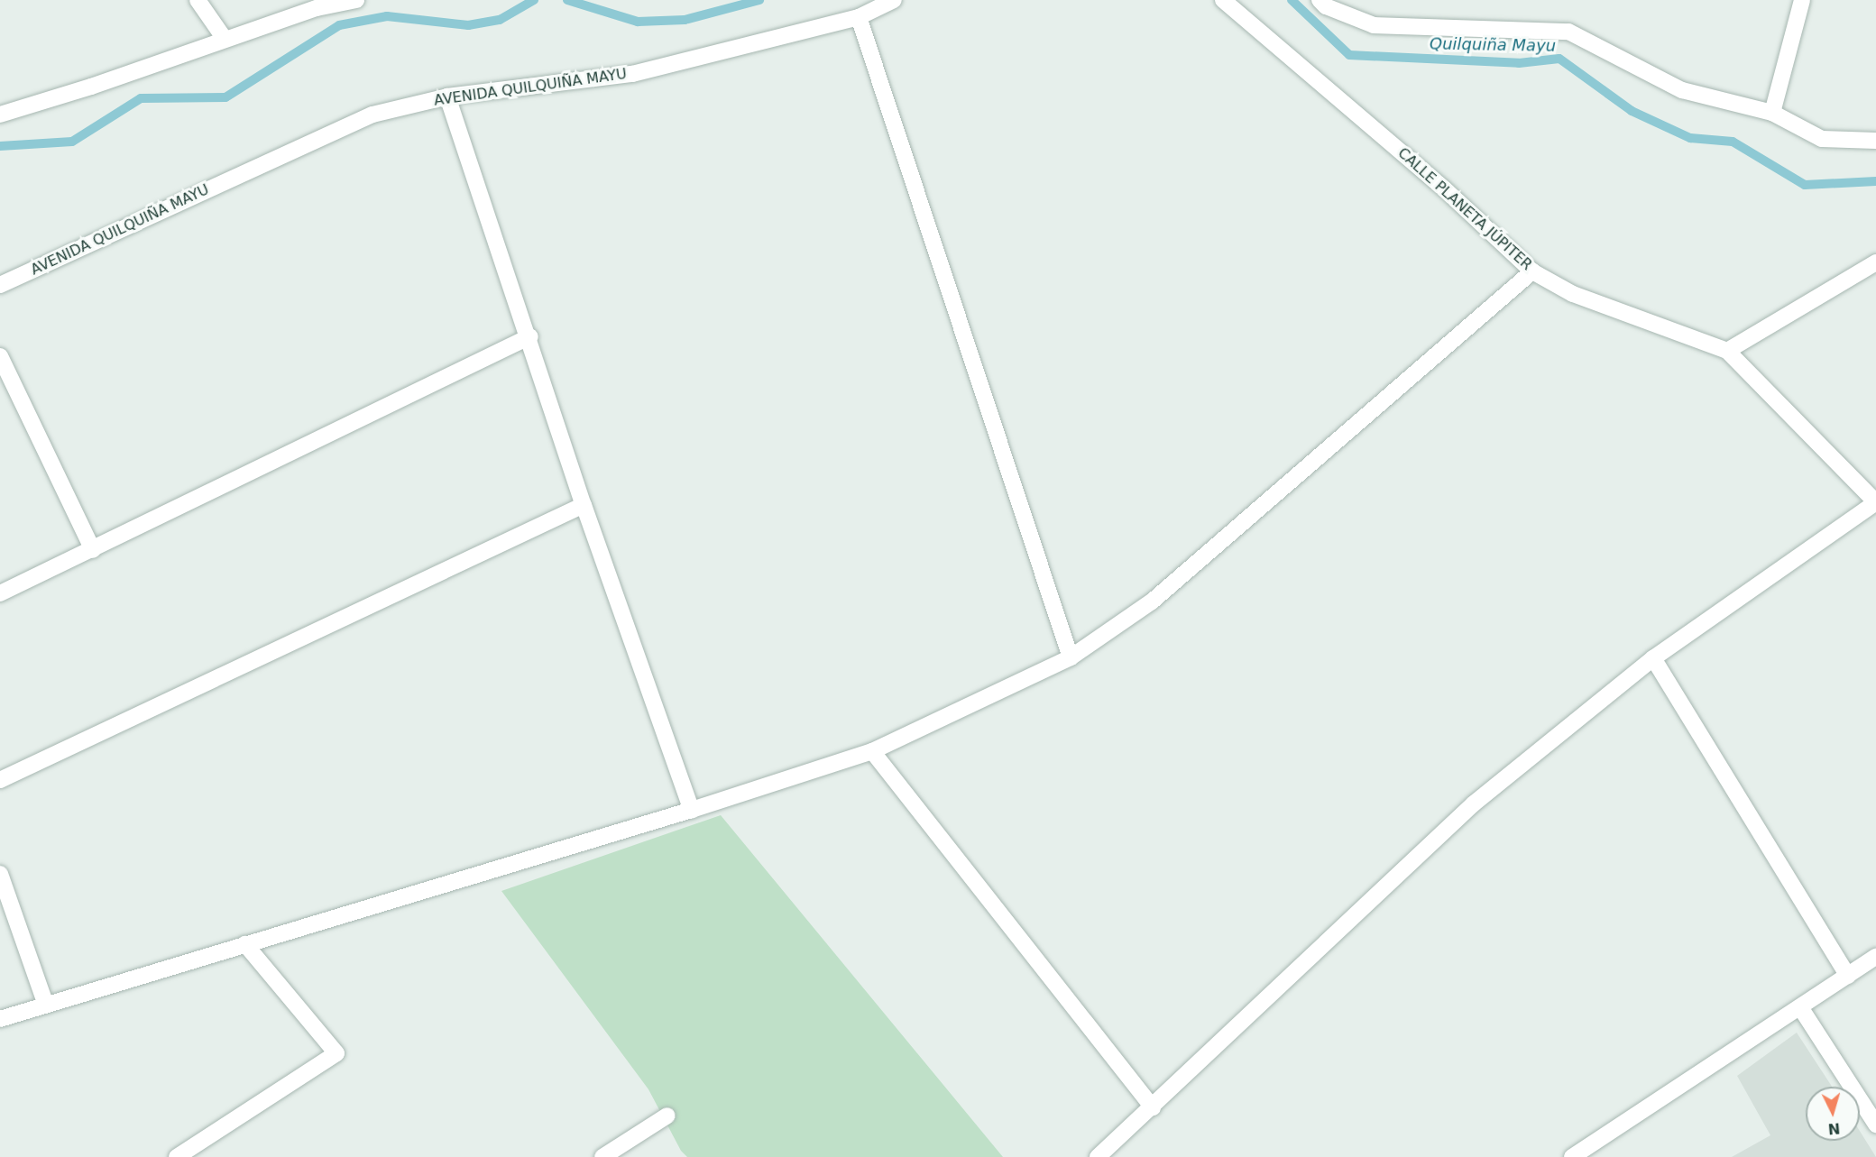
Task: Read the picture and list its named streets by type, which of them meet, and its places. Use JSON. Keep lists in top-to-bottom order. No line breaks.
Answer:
{"streets":{"street":["AVENIDA QUILQUIÑA MAYU","CALLE PLANETA JÚPITER"]},"water":["Quilquiña Mayu"],"north":"bottom"}
